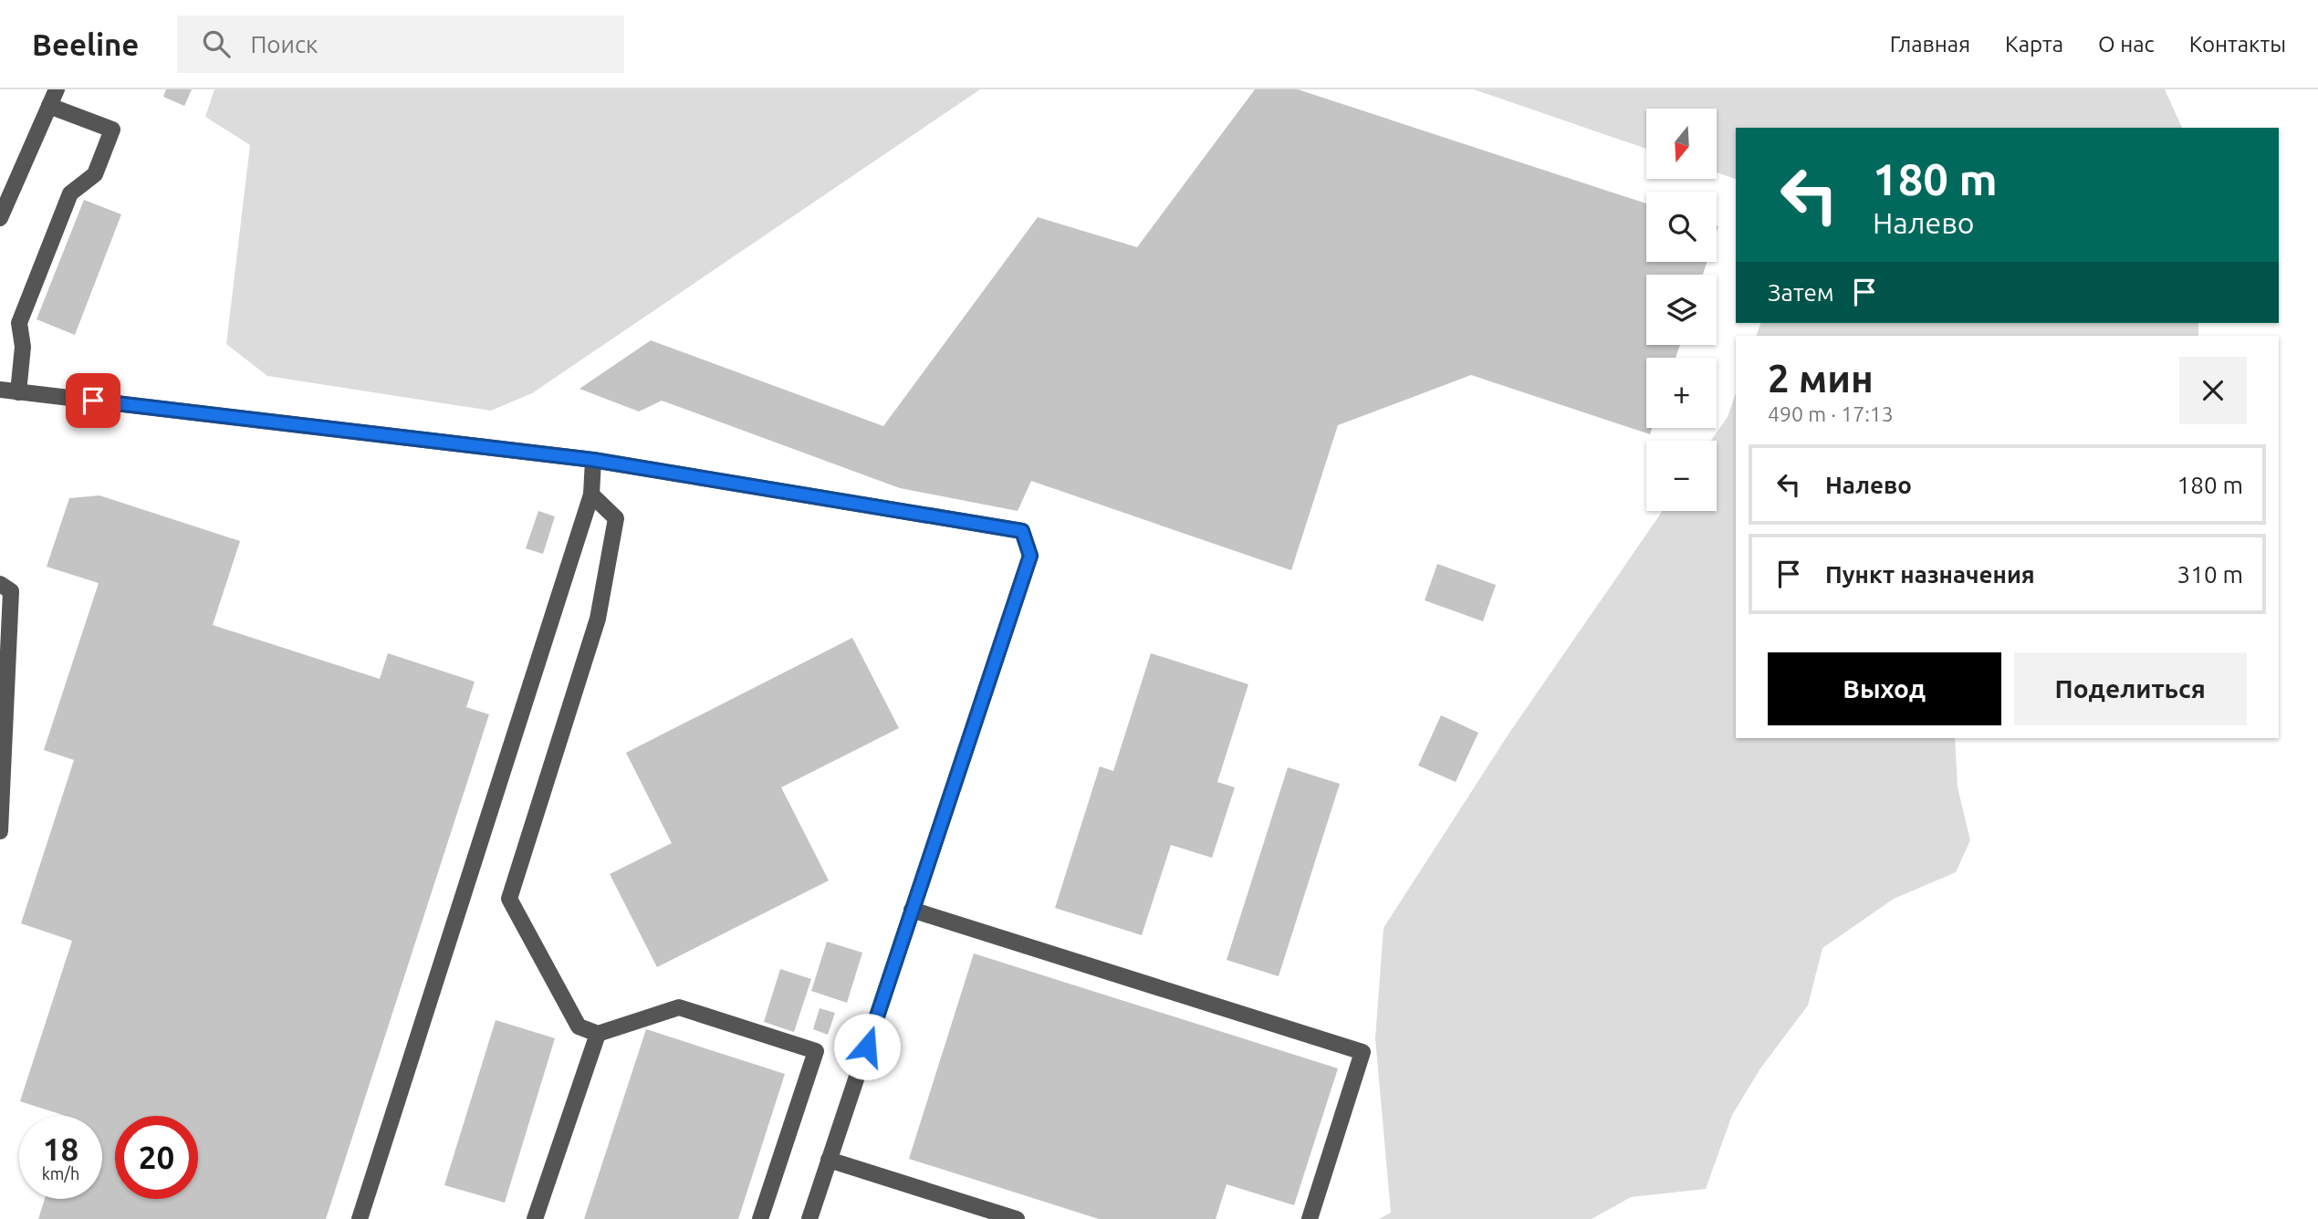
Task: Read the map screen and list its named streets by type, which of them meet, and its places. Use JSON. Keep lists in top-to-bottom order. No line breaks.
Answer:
{"north":"bottom","page":{"header":"Beeline","search":"Поиск","nav":["Главная","Карта","О нас","Контакты"],"map_buttons":["+","−"],"turn":["180 m","Налево"],"then":"Затем","heading":["2 мин","490 m · 17:13"],"list":[{"name":"Налево","value":"180 m"},{"name":"Пункт назначения","value":"310 m"}],"buttons":["Выход","Поделиться"],"speed":"18 km/h","limit":"20"}}
